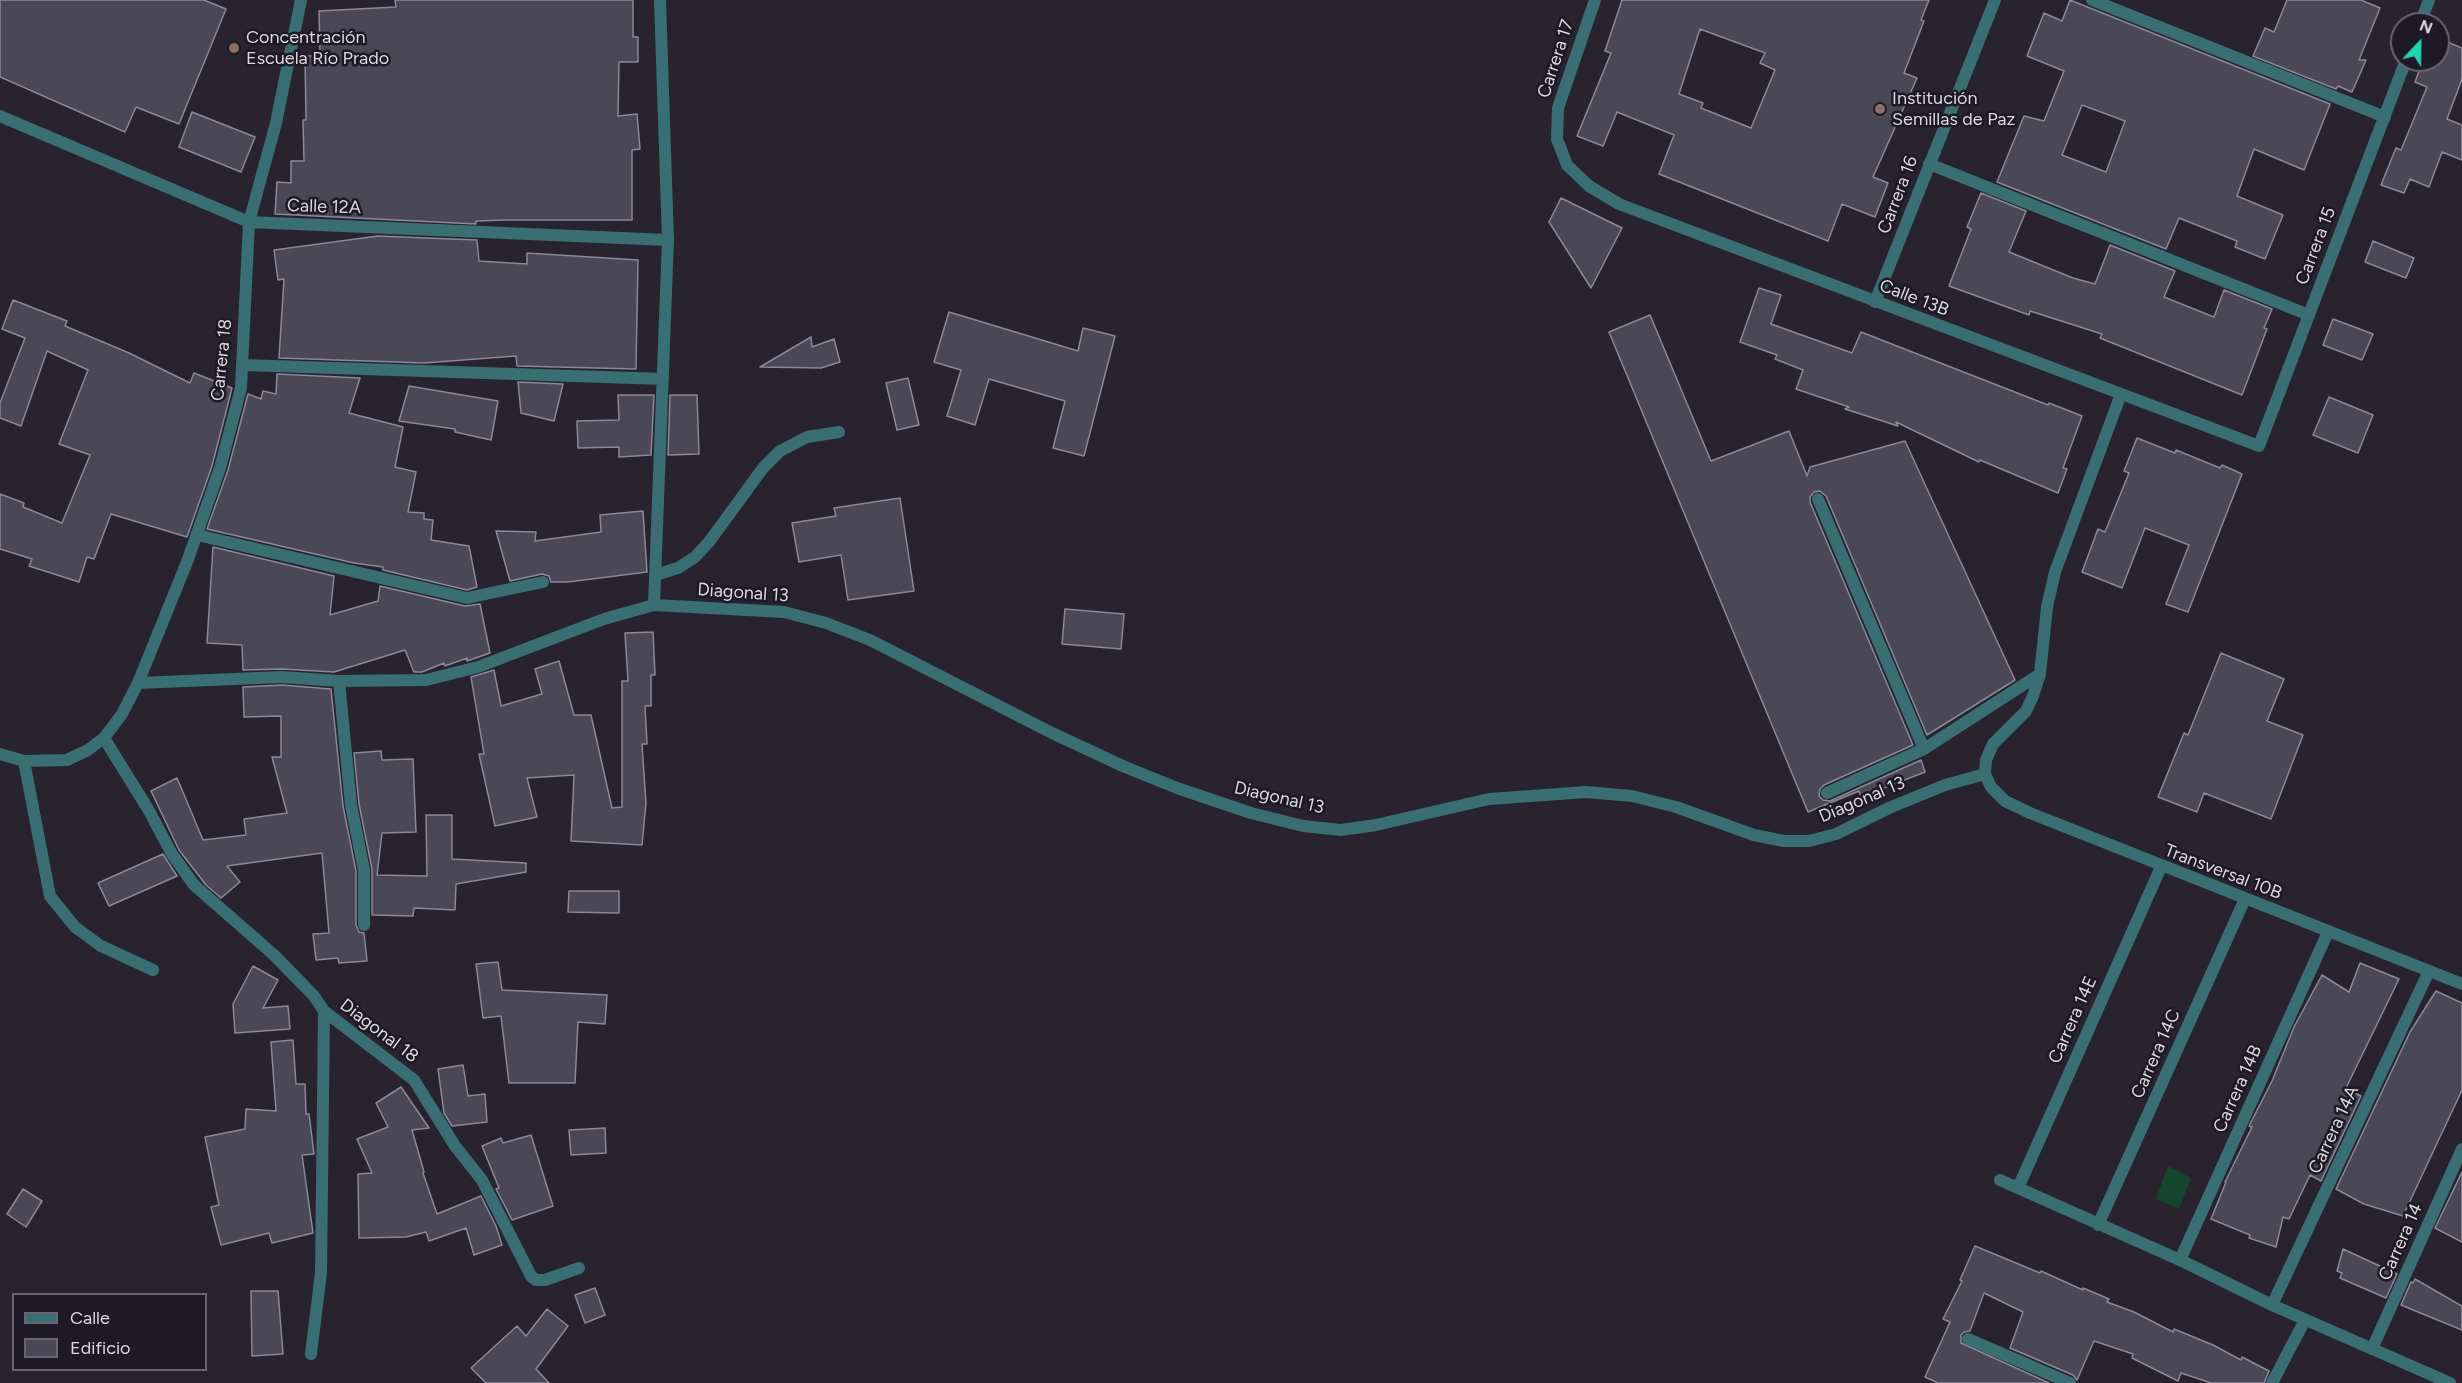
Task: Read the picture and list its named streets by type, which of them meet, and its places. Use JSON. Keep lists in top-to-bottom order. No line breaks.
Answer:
{"streets":{"street":["Carrera 17","Carrera 16","Calle 12A","Carrera 15","Calle 13B","Carrera 18","Diagonal 13","Transversal 10B","Carrera 14E","Diagonal 18","Carrera 14C","Carrera 14B","Carrera 14A","Carrera 14"]},"crossings":[["Carrera 17","Calle 13B"],["Carrera 16","Calle 13B"],["Calle 12A","Carrera 18"],["Carrera 15","Calle 13B"],["Carrera 18","Diagonal 13"],["Carrera 18","Diagonal 18"],["Diagonal 13","Transversal 10B"],["Transversal 10B","Carrera 14E"],["Transversal 10B","Carrera 14C"],["Transversal 10B","Carrera 14B"],["Transversal 10B","Carrera 14A"]],"places":["Concentración Escuela Río Prado","Institución Semillas de Paz"],"legend":["Calle","Edificio"],"north":"top"}
